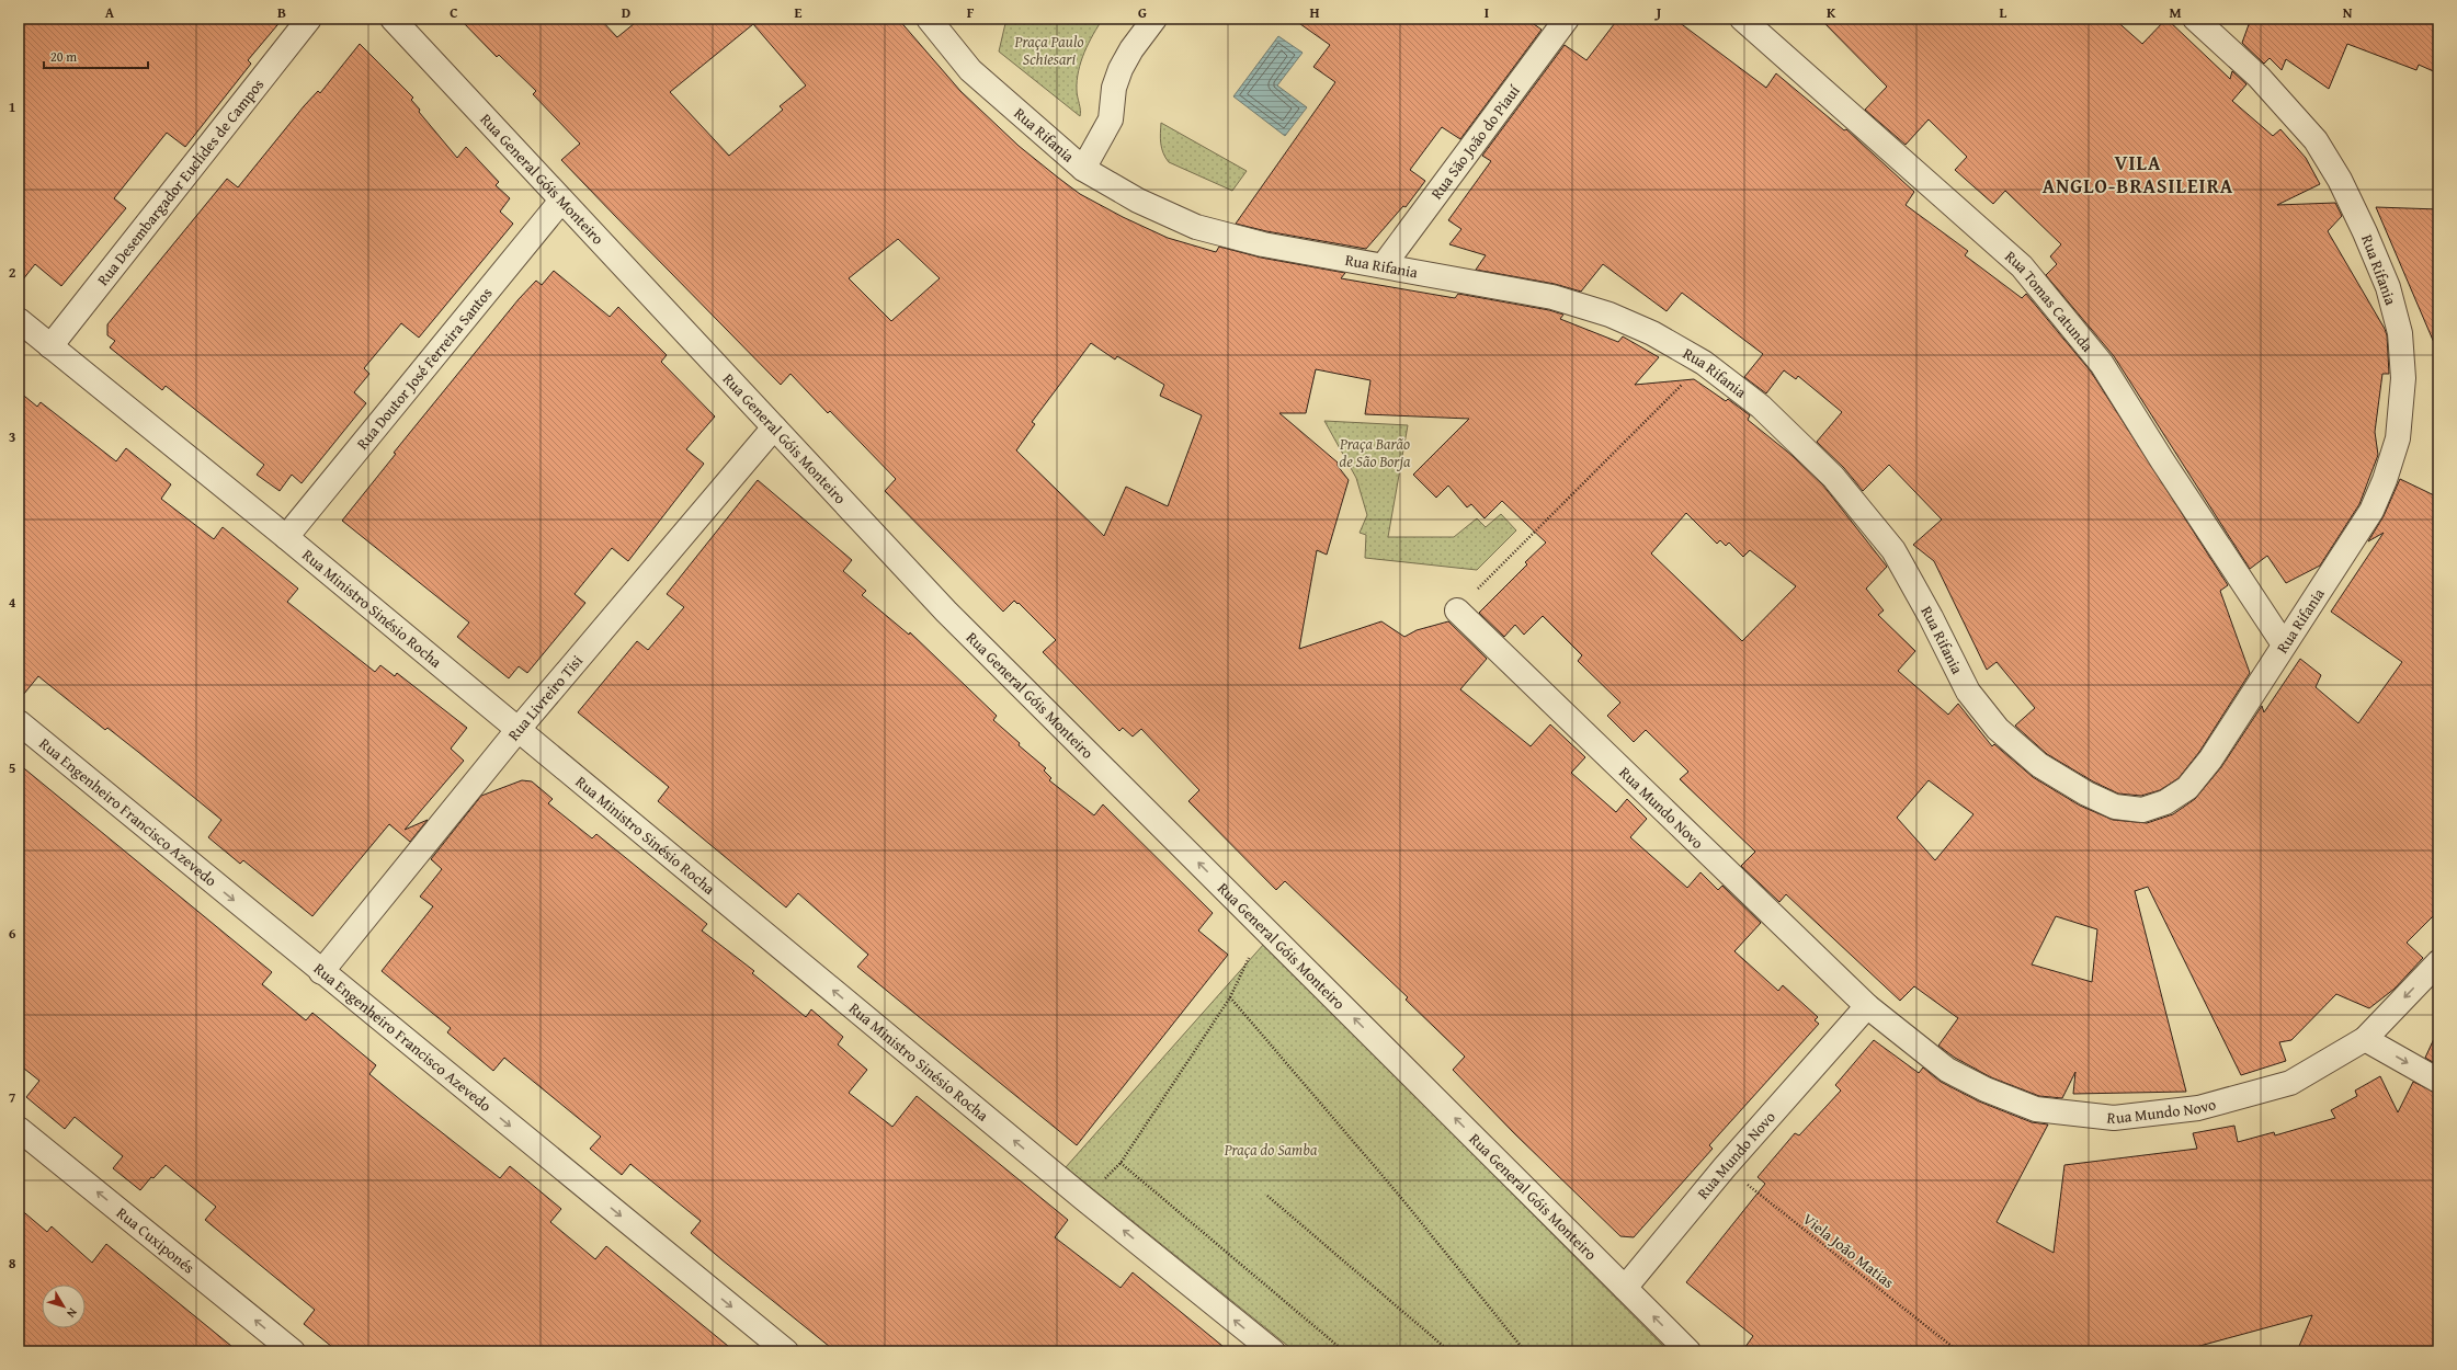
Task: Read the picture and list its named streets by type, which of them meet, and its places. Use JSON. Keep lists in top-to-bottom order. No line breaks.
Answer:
{"streets":{"street":["Rua Rifania","Rua São João do Piauí","Rua General Góis Monteiro","Rua Desembargador Euclides de Campos","Rua Tomas Catunda","Rua Doutor José Ferreira Santos","Rua Ministro Sinésio Rocha","Rua Livreiro Tisi","Rua Mundo Novo","Rua Engenheiro Francisco Azevedo","Rua Cuxiponés"],"path":["Viela João Matias"]},"crossings":[["Rua Rifania","Rua São João do Piauí"],["Rua Rifania","Rua Tomas Catunda"],["Rua General Góis Monteiro","Rua Doutor José Ferreira Santos"],["Rua General Góis Monteiro","Rua Livreiro Tisi"],["Rua General Góis Monteiro","Rua Mundo Novo"],["Rua Desembargador Euclides de Campos","Rua Ministro Sinésio Rocha"],["Rua Doutor José Ferreira Santos","Rua Ministro Sinésio Rocha"],["Rua Ministro Sinésio Rocha","Rua Livreiro Tisi"],["Rua Livreiro Tisi","Rua Engenheiro Francisco Azevedo"],["Rua Mundo Novo","Viela João Matias"]],"one_way":["Rua General Góis Monteiro","Rua Ministro Sinésio Rocha","Rua Engenheiro Francisco Azevedo","Rua Cuxiponés"],"districts":["VILA ANGLO-BRASILEIRA"],"parks":["Praça Paulo Schiesari","Praça Barão de São Borja","Praça do Samba"],"scale_bar":"20 m","north":"bottom right","grid":{"columns":["A","B","C","D","E","F","G","H","I","J","K","L","M","N"],"rows":["1","2","3","4","5","6","7","8"]}}
